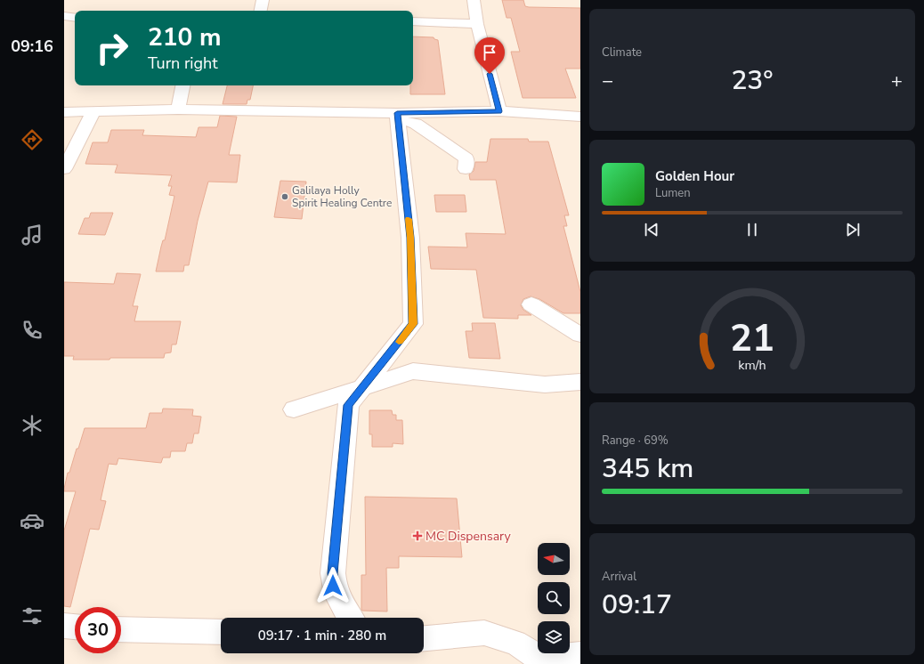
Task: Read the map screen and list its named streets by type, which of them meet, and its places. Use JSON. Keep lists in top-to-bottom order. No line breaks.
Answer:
{"places":{"other":["Galilaya Holly Spirit Healing Centre"],"health":["MC Dispensary"]},"north":"left","page":{"tabs":"09:16","tile":["Climate",["Range · 69%","345 km"],["Arrival","09:17"]],"turn":["210 m","Turn right"],"heat":["−","23°","+"],"song":["Golden Hour","Lumen"],"limit":"30","trip":"09:17 · 1 min · 280 m","gauge":["21","km/h"]}}
